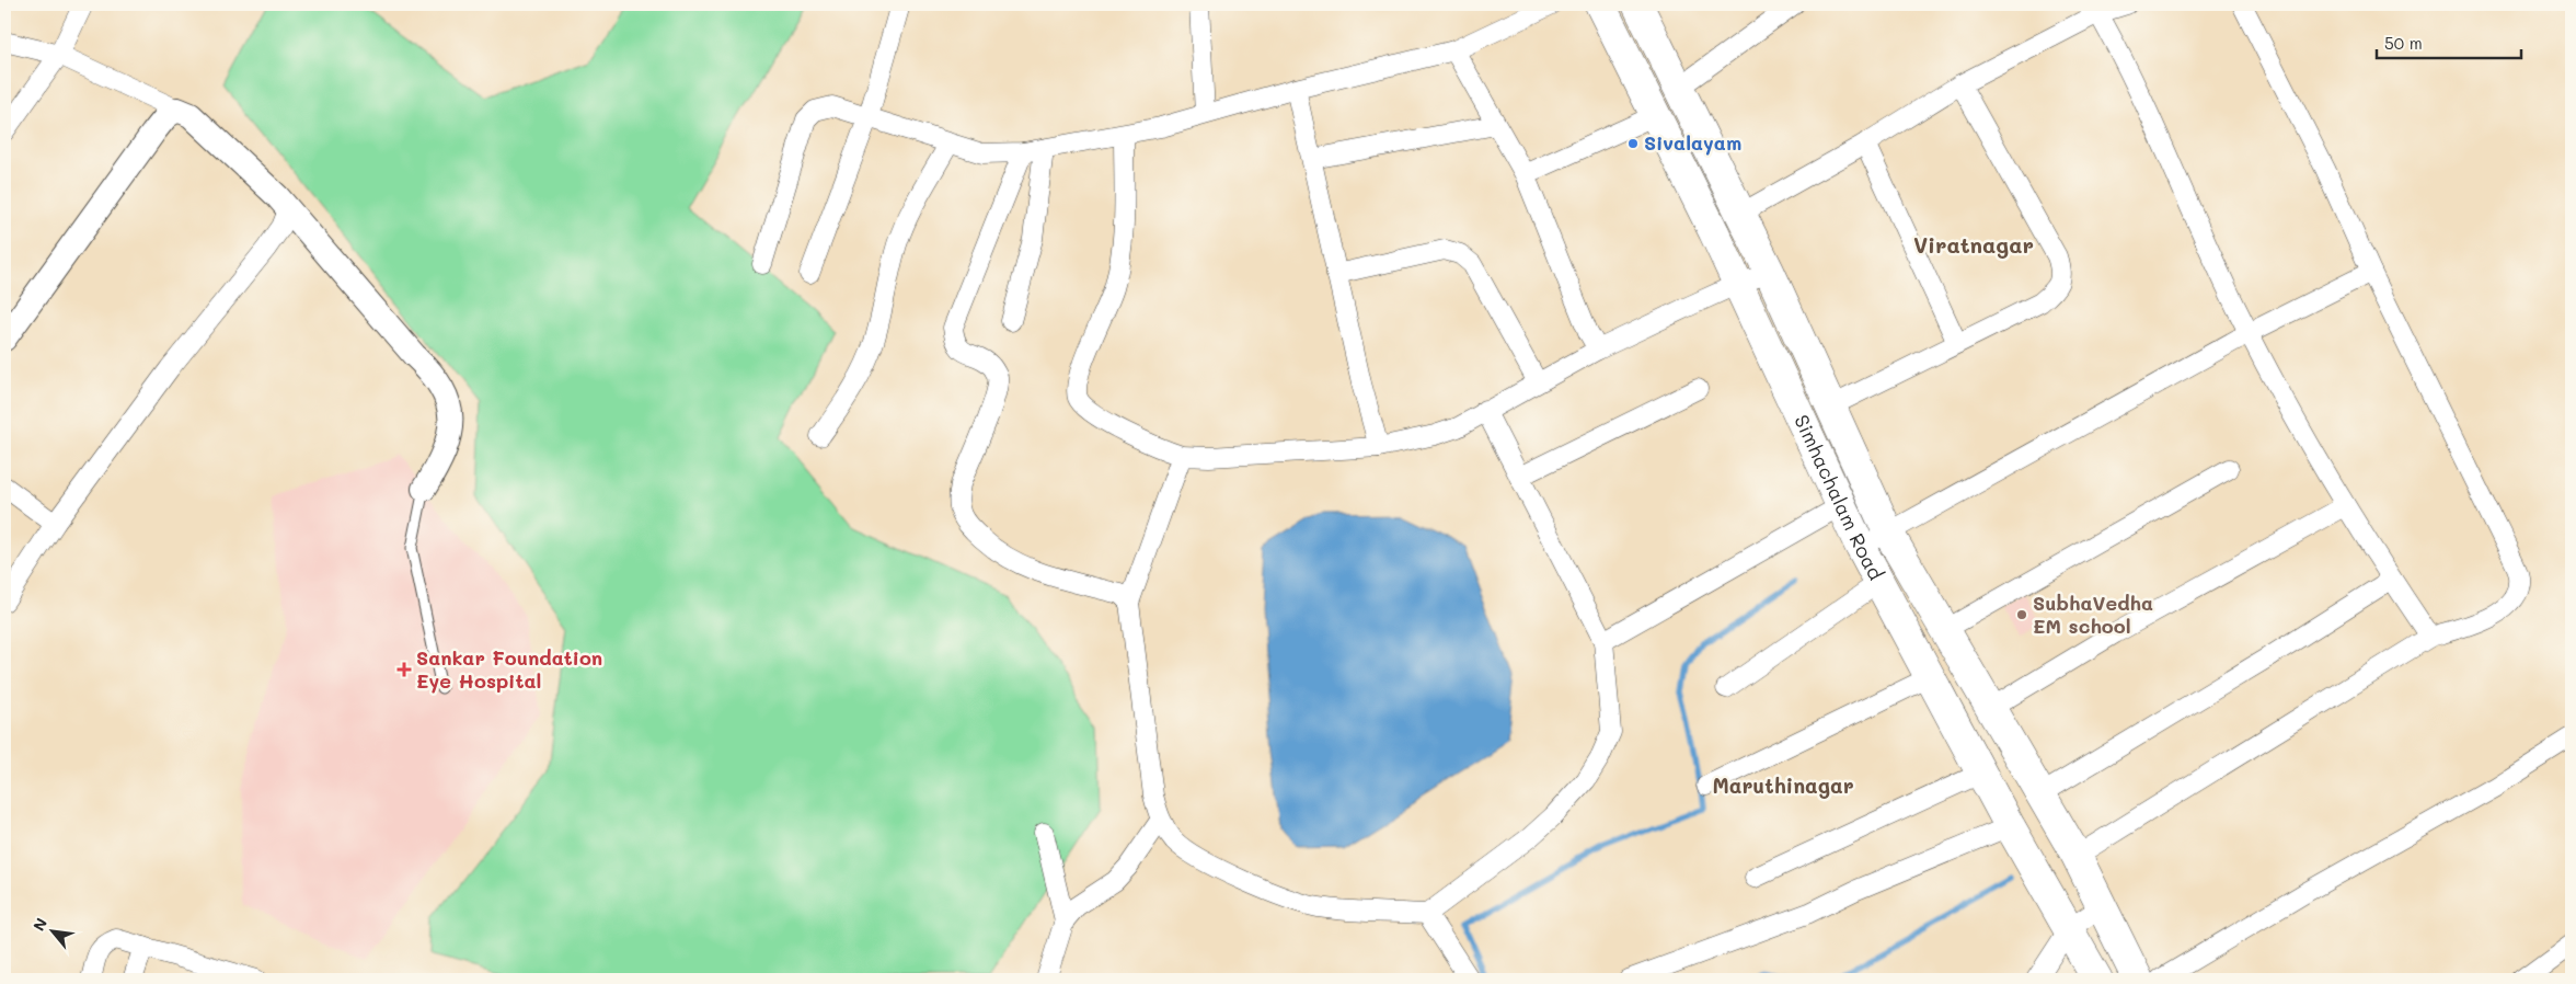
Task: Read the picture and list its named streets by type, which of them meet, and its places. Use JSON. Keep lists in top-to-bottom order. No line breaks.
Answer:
{"streets":{"main road":["Simhachalam Road"]},"districts":["Viratnagar","Maruthinagar"],"places":{"other":["Sivalayam","SubhaVedha EM school"],"health":["Sankar Foundation Eye Hospital"]},"scale_bar":"50 m","north":"top left"}
